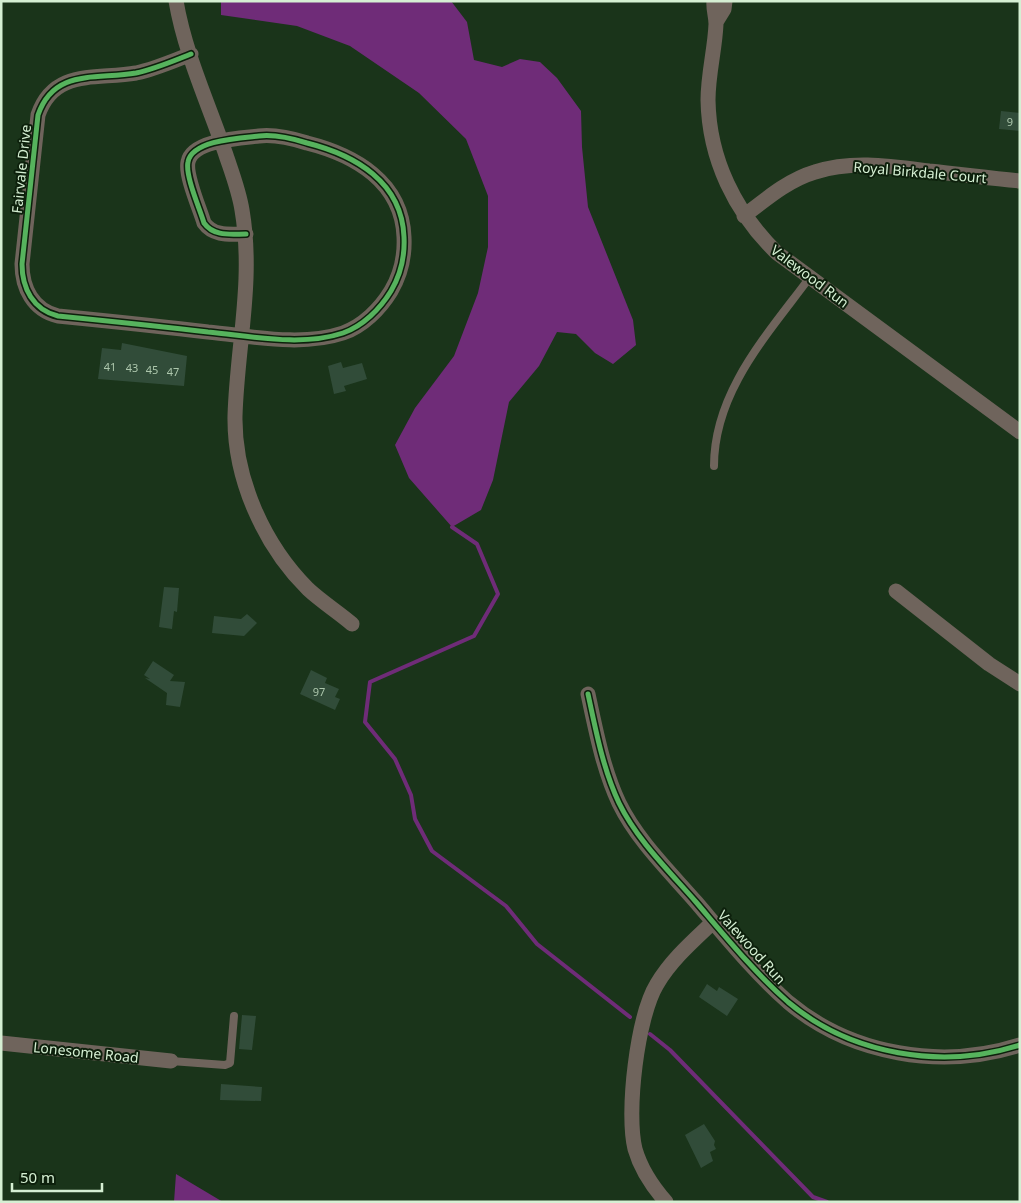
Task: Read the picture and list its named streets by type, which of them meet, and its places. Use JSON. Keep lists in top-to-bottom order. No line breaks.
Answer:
{"streets":{"street":["Fairvale Drive","Royal Birkdale Court","Valewood Run","Lonesome Road"]},"crossings":[["Royal Birkdale Court","Valewood Run"]],"house_numbers":["9","41","43","45","47","97"],"scale_bar":"50 m"}
